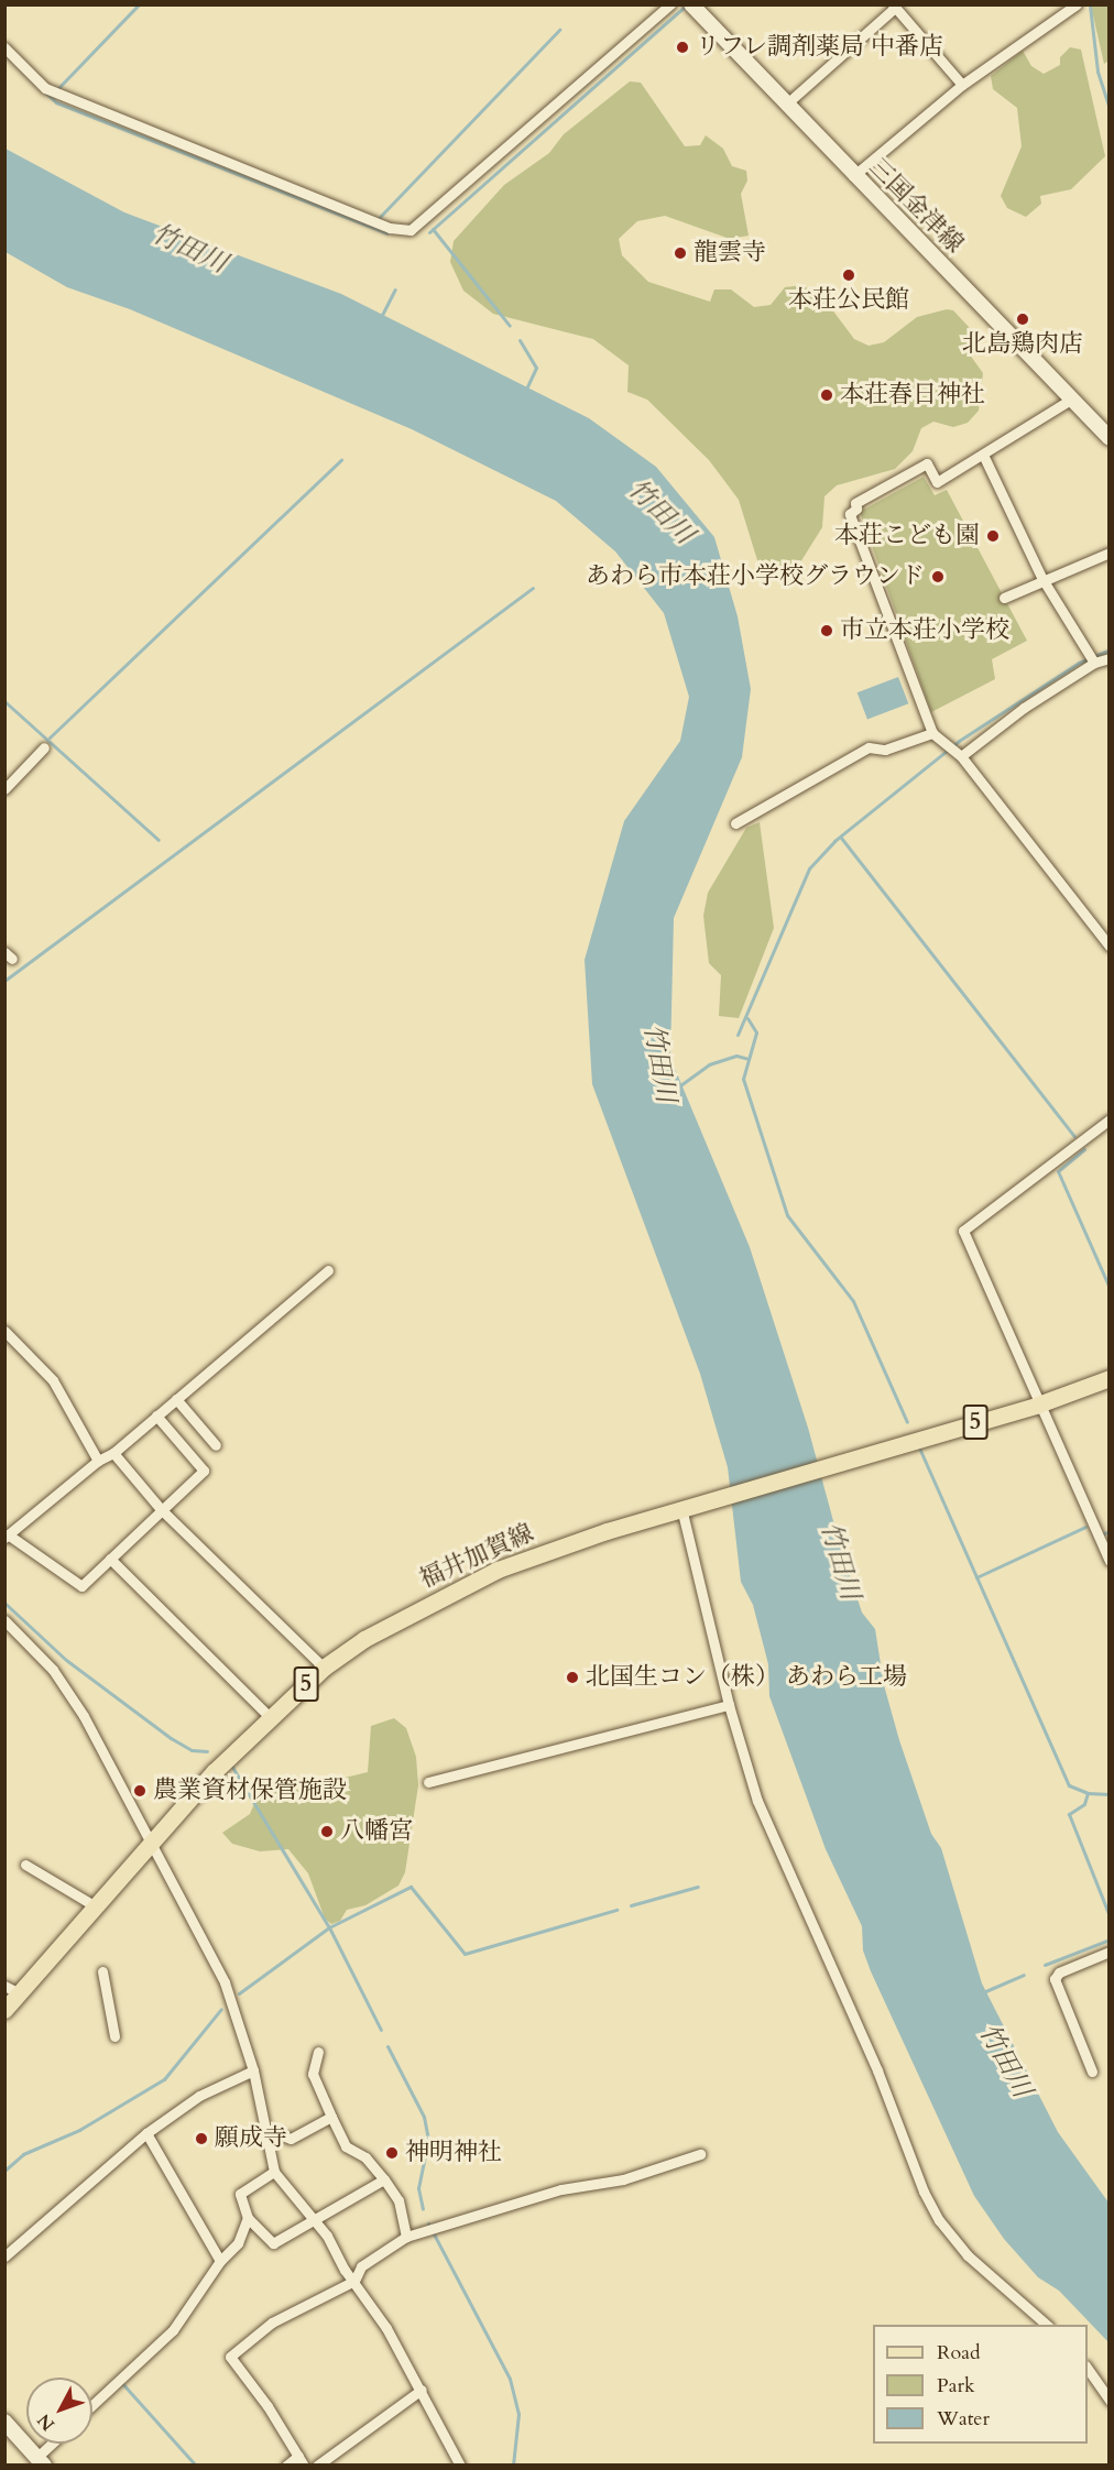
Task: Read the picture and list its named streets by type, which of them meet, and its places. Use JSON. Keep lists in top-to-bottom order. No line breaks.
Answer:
{"streets":{"main road":["三国金津線","5","福井加賀線"]},"water":["竹田川"],"places":["リフレ調剤薬局 中番店","龍雲寺","本荘公民館","北島鶏肉店","本荘春日神社","本荘こども園","あわら市本荘小学校グラウンド","市立本荘小学校","北国生コン（株） あわら工場","農業資材保管施設","八幡宮","願成寺","神明神社"],"legend":["Road","Park","Water"],"north":"bottom left"}
